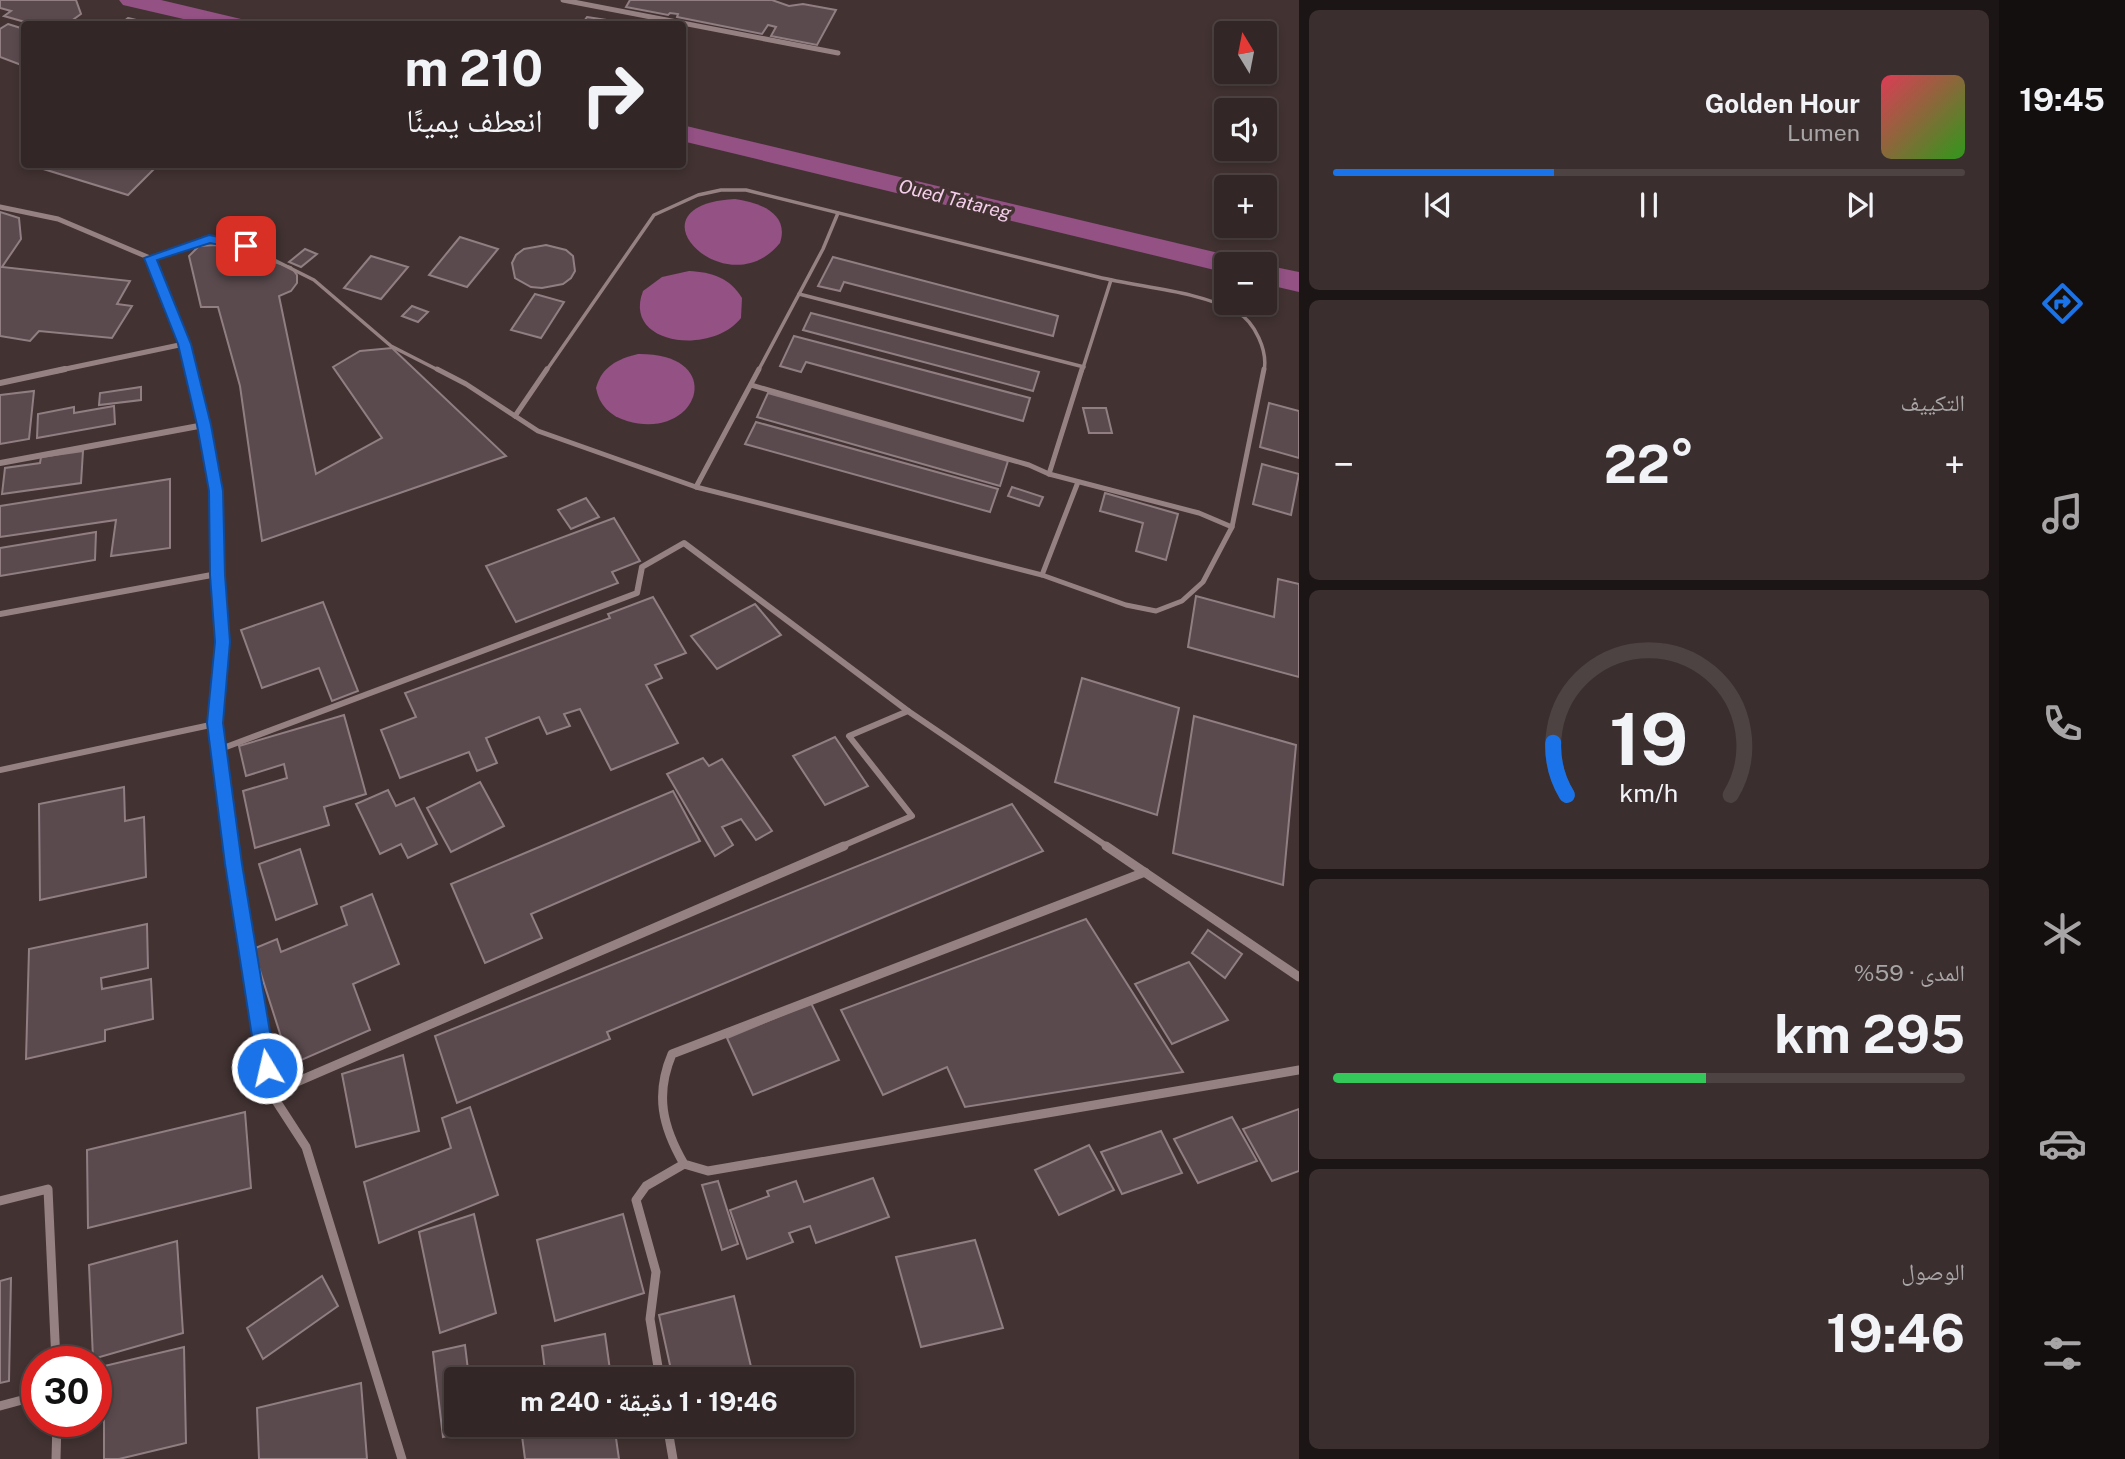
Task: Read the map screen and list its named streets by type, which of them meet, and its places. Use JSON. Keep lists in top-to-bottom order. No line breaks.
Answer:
{"water":["Oued Tatareg"],"north":"top","page":{"tabs":"19:45","map_buttons":["+","−"],"turn":["210 m","انعطف يمينًا"],"song":["Golden Hour","Lumen"],"tile":["التكييف",["المدى · 59%","295 km"],["الوصول","19:46"]],"heat":["−","22°","+"],"limit":"30","trip":"19:46 · 1 دقيقة · 240 m","gauge":["19","km/h"]}}
